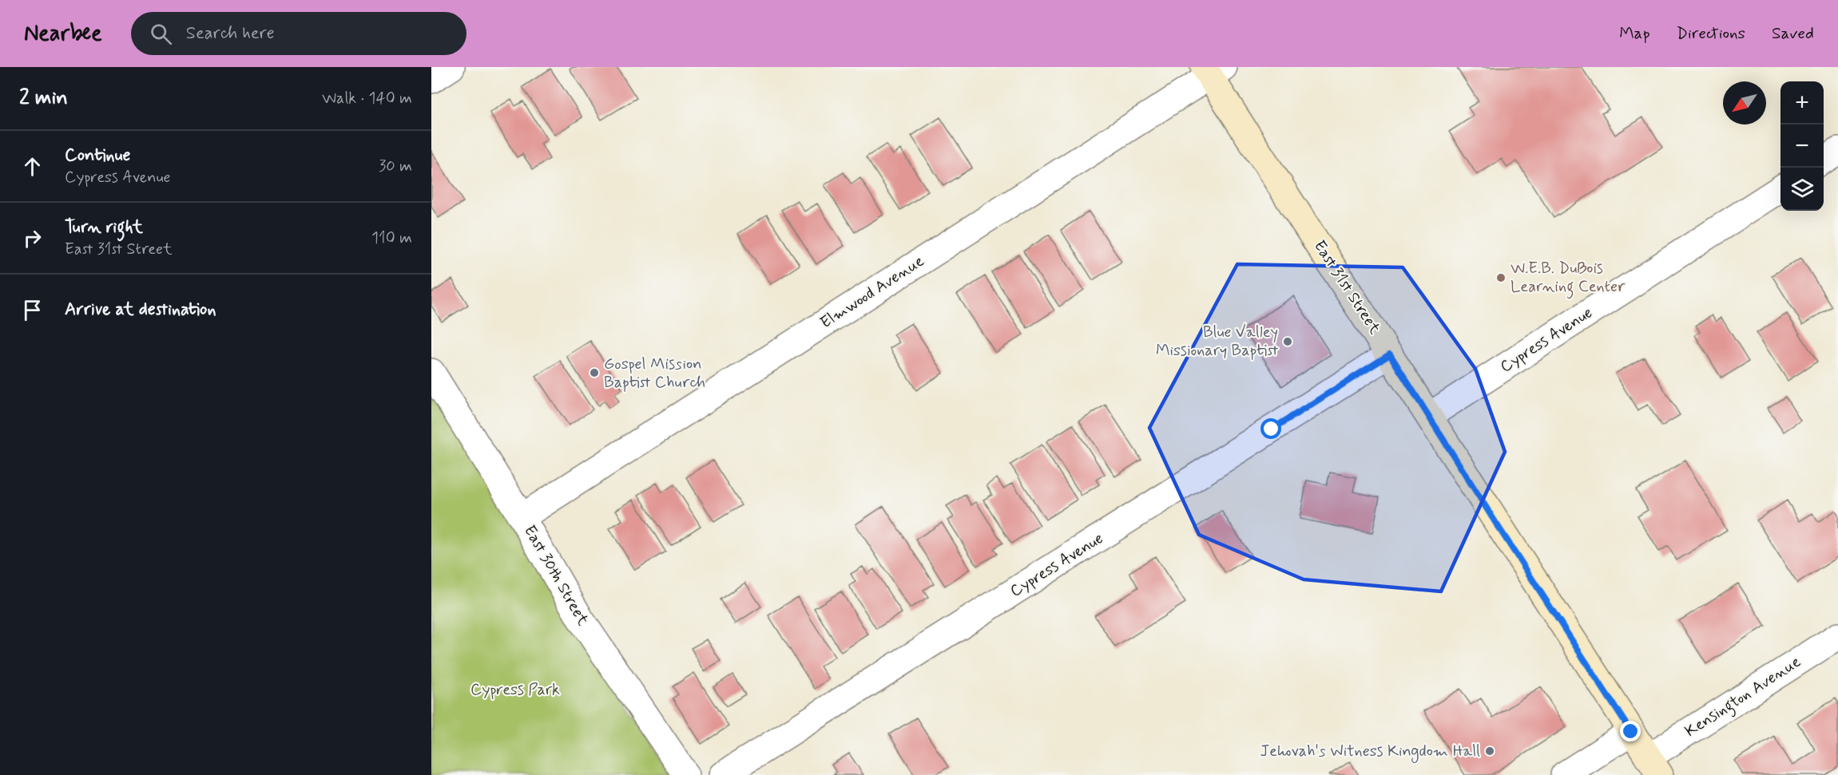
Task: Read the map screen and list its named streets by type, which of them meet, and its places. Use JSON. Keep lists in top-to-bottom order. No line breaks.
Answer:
{"streets":{"main road":["East 31st Street"],"street":["Elmwood Avenue","Cypress Avenue","East 30th Street","Kensington Avenue"]},"crossings":[["East 31st Street","Elmwood Avenue"],["East 31st Street","Cypress Avenue"],["East 31st Street","Kensington Avenue"],["Elmwood Avenue","East 30th Street"]],"parks":["Cypress Park"],"places":["W.E.B. DuBois Learning Center","Blue Valley Missionary Baptist","Gospel Mission Baptist Church","Jehovah's Witness Kingdom Hall"],"north":"bottom left","page":{"header":"Nearbee","search":"Search here","nav":["Map","Directions","Saved"],"heading":["2 min","Walk · 140 m"],"map_buttons":["+","−"],"list":[["Continue","Cypress Avenue","30 m"],["Turn right","East 31st Street","110 m"],"Arrive at destination"]}}
